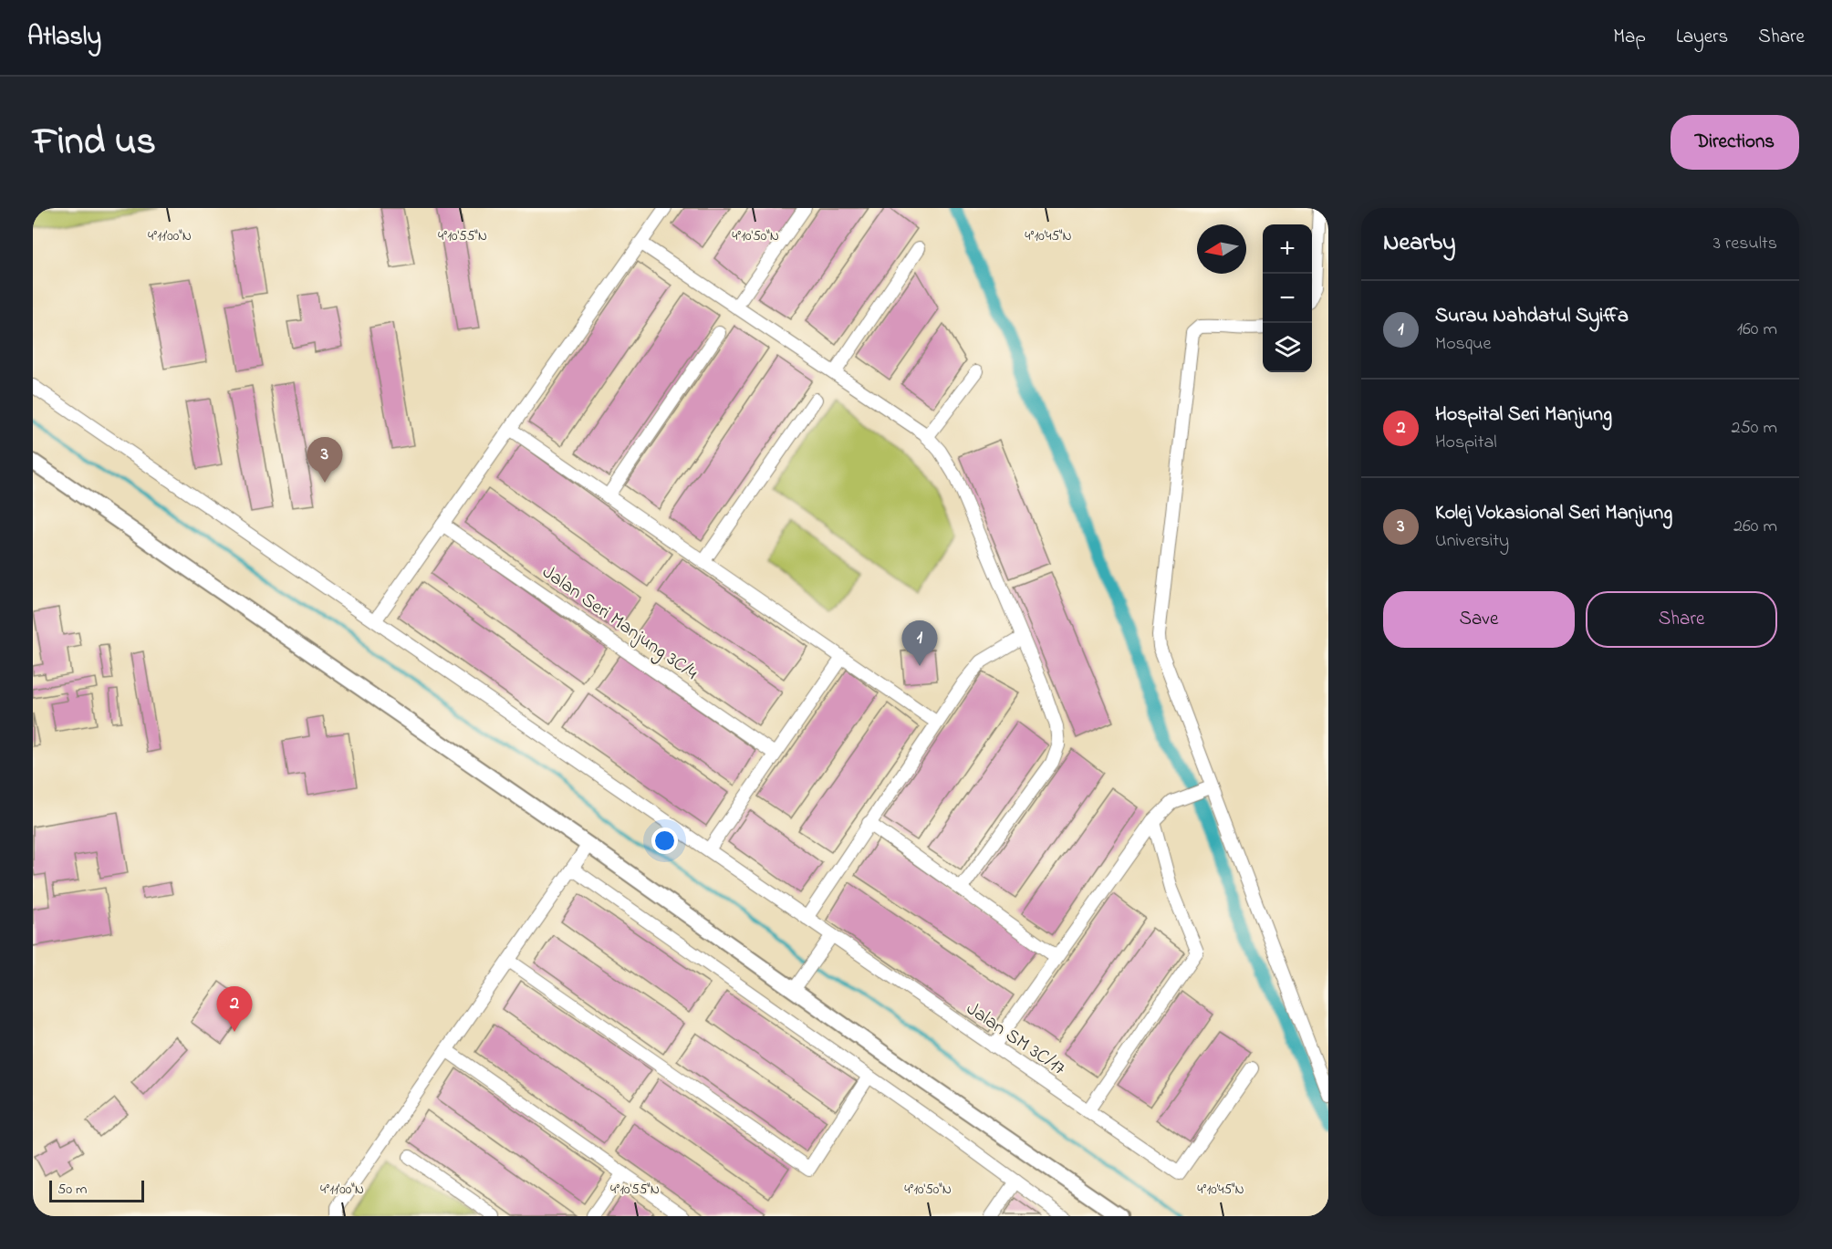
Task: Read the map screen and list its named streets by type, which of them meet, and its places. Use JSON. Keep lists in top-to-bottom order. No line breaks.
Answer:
{"streets":{"street":["Jalan Seri Manjung 3C/4","Jalan SM 3C/17"]},"scale_bar":"50 m","north":"left","page":{"header":"Atlasly","nav":["Map","Layers","Share"],"title":"Find us","buttons":["Directions",["Save","Share"]],"heading":["Nearby","3 results"],"map_buttons":["+","−"],"list":[{"mark":"1","name":"Surau Nahdatul Syiffa","note":"Mosque","value":"160 m"},{"mark":"2","name":"Hospital Seri Manjung","note":"Hospital","value":"250 m"},{"mark":"3","name":"Kolej Vokasional Seri Manjung","note":"University","value":"260 m"}],"pins":["3","1","2"],"scale":"50 m"},"coordinates":["4°11'00\"N","4°10'55\"N","4°10'50\"N","4°10'45\"N"]}
